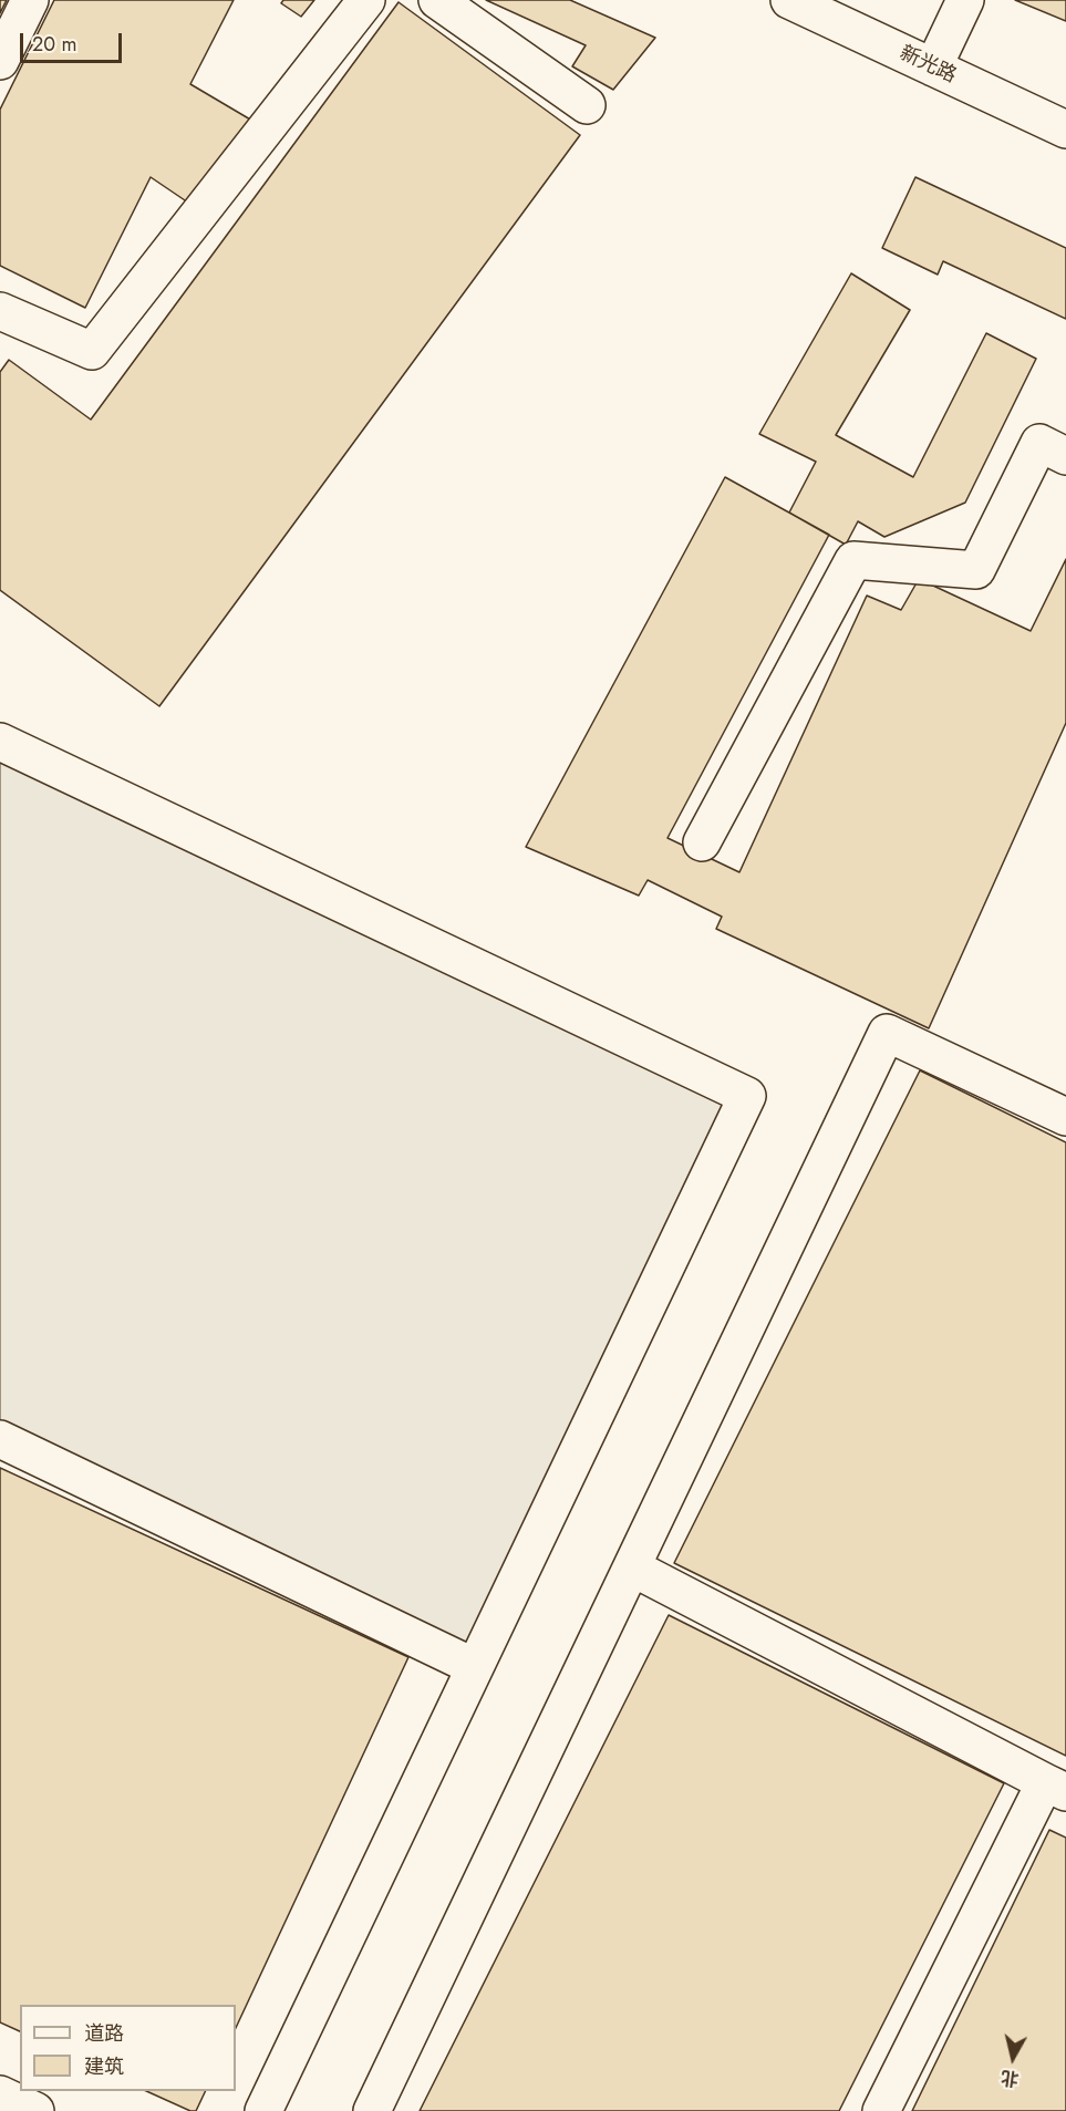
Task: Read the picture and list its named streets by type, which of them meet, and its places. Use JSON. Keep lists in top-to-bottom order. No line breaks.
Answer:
{"streets":{"street":["新光路"]},"legend":["道路","建筑"],"scale_bar":"20 m","north":"bottom"}
